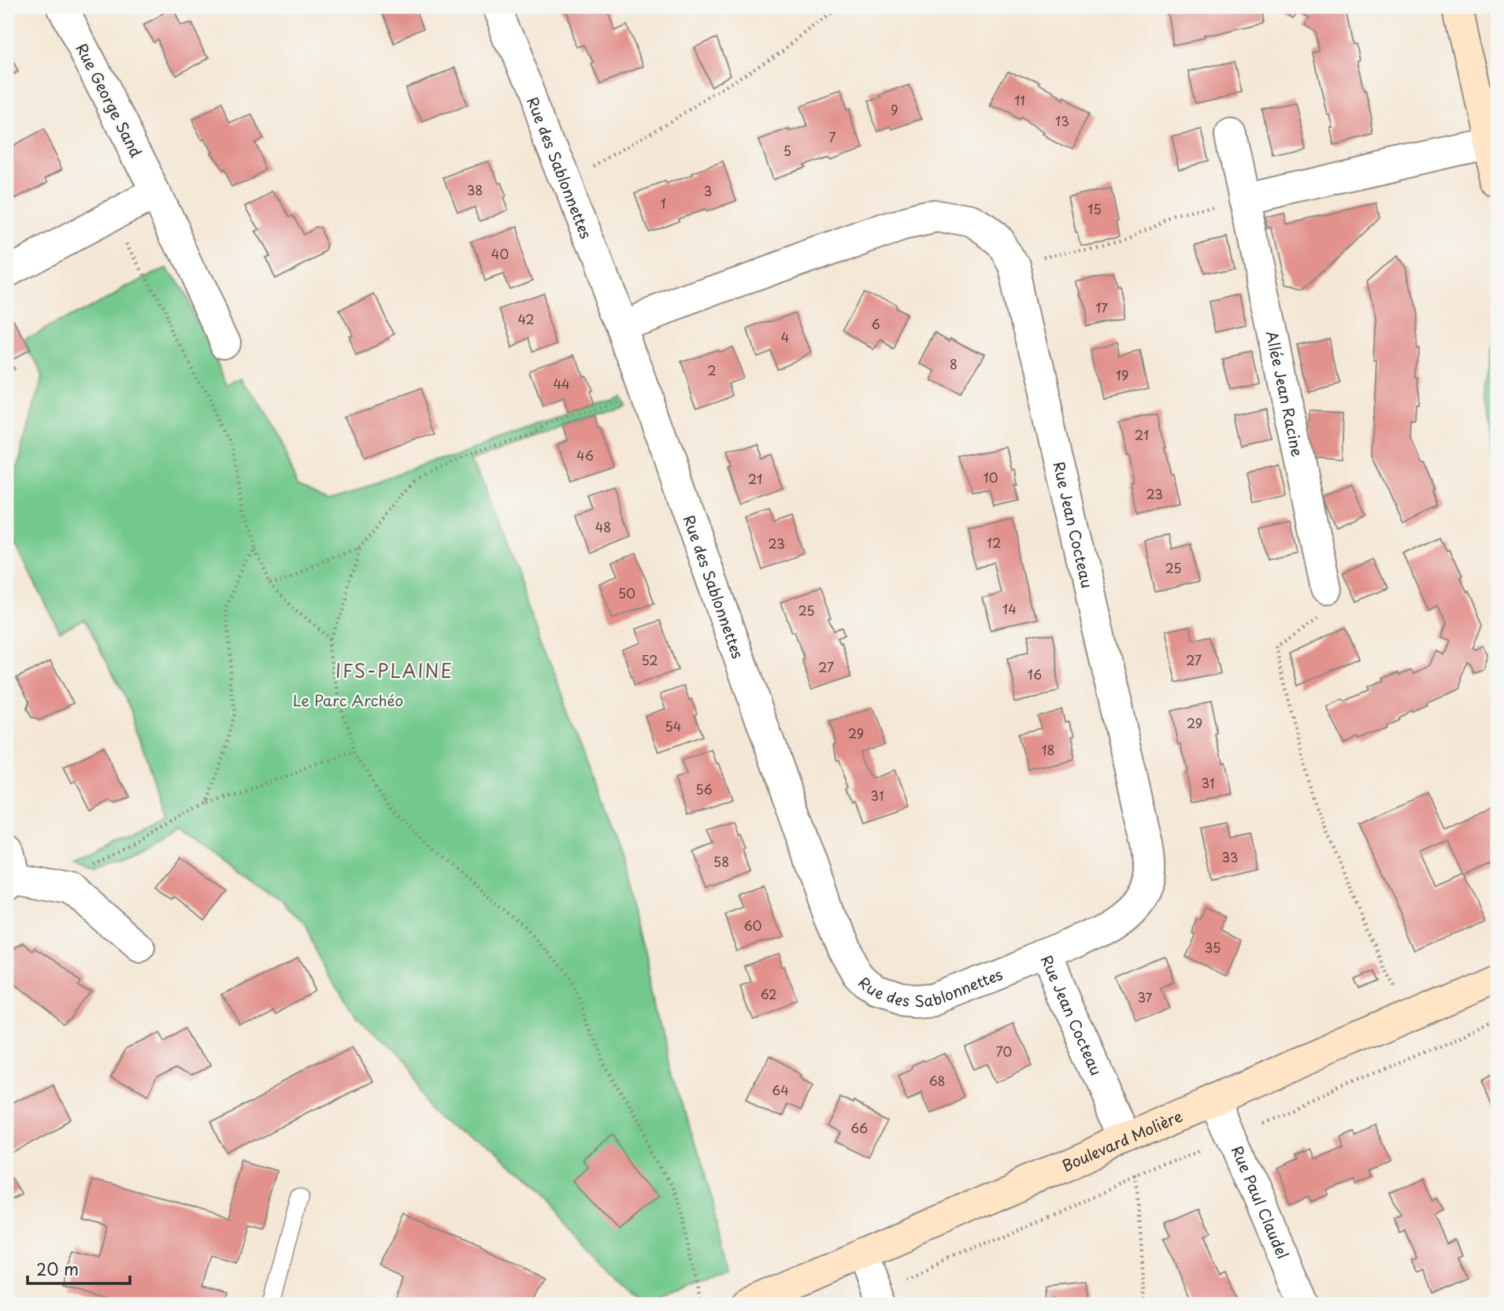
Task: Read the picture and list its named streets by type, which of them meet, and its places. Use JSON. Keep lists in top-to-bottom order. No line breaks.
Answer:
{"streets":{"street":["Rue George Sand","Rue des Sablonnettes","Allée Jean Racine","Rue Jean Cocteau","Boulevard Molière","Rue Paul Claudel"]},"crossings":[["Rue des Sablonnettes","Rue Jean Cocteau"],["Rue Jean Cocteau","Boulevard Molière"],["Boulevard Molière","Rue Paul Claudel"]],"districts":["IFS-PLAINE"],"parks":["Le Parc Archéo"],"house_numbers":["11","9","13","7","5","38","3","1","15","40","17","42","6","4","8","2","19","44","21","46","10","21","23","48","12","23","25","50","14","25","52","27","27","16","29","54","29","18","31","56","31","33","58","60","35","62","37","70","68","64","66"],"scale_bar":"20 m"}
